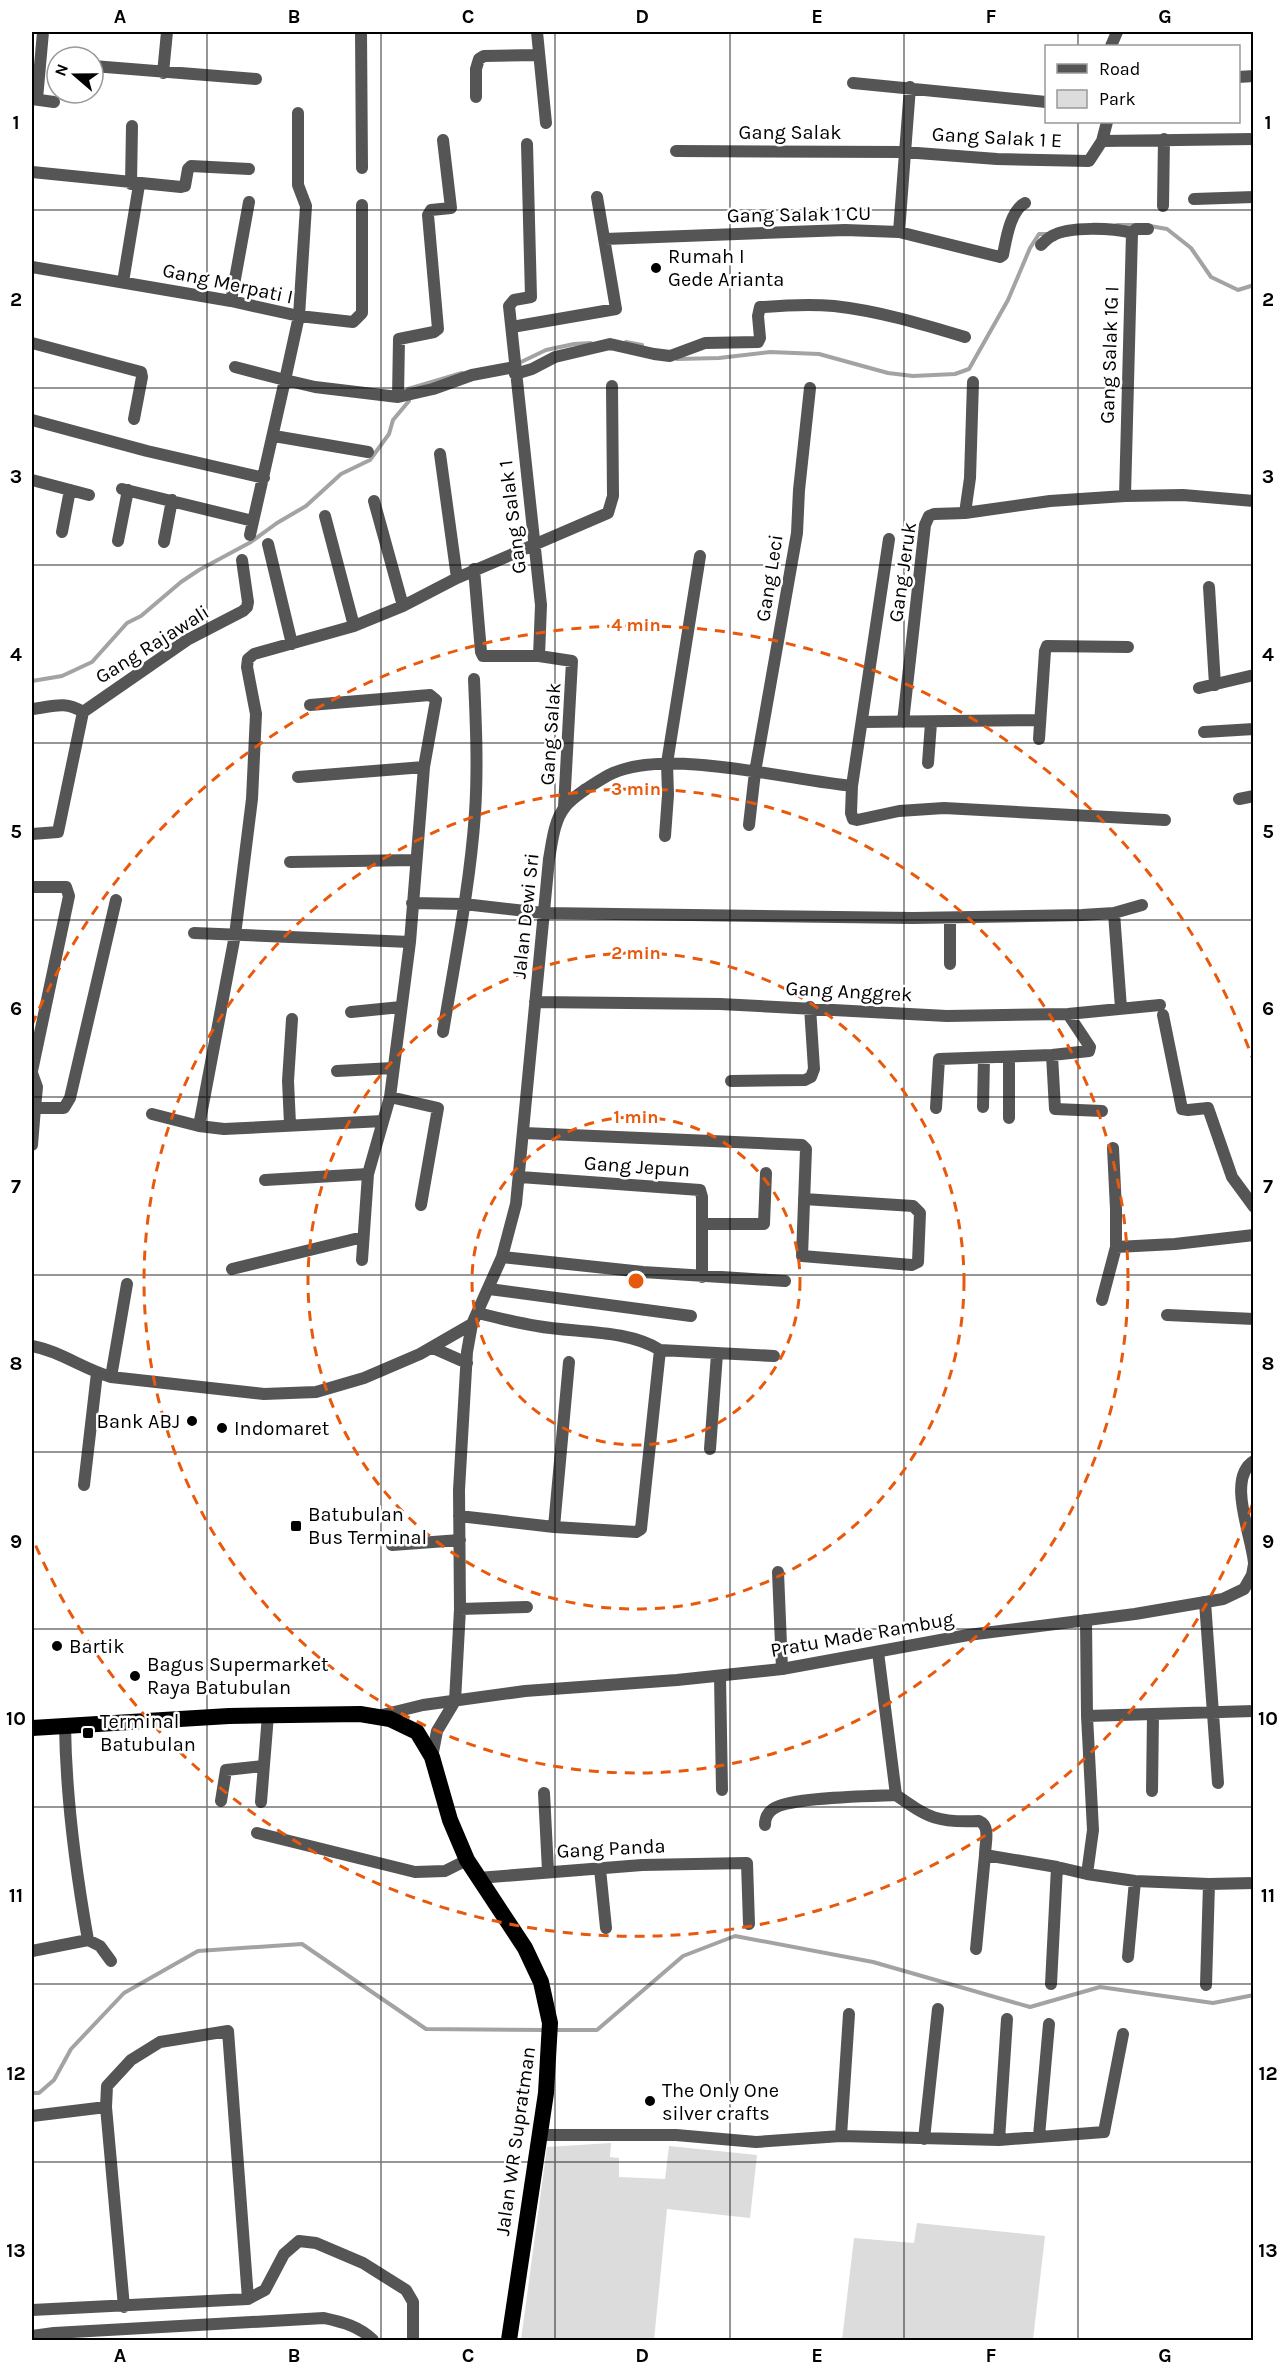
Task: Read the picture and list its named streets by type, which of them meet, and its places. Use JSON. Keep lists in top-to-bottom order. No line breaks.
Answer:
{"streets":{"highway":["Jalan WR Supratman"],"street":["Gang Salak","Gang Salak 1 E","Gang Salak 1 CU","Gang Merpati I","Gang Salak 1G I","Gang Salak 1","Gang Jeruk","Gang Leci","Gang Rajawali","Jalan Dewi Sri","Gang Anggrek","Gang Jepun","Pratu Made Rambug","Gang Panda"]},"crossings":[["Gang Salak","Gang Salak 1 E"],["Gang Salak","Gang Salak 1 CU"],["Gang Salak","Gang Salak 1"],["Gang Salak","Jalan Dewi Sri"],["Gang Salak 1 E","Gang Salak 1 CU"],["Gang Salak 1G I","Gang Jeruk"],["Jalan Dewi Sri","Gang Anggrek"],["Jalan Dewi Sri","Gang Jepun"],["Jalan Dewi Sri","Pratu Made Rambug"],["Pratu Made Rambug","Jalan WR Supratman"],["Gang Panda","Jalan WR Supratman"]],"places":{"other":["Rumah I Gede Arianta","Bank ABJ","Indomaret","Bartik","Bagus Supermarket Raya Batubulan","The Only One silver crafts"],"transit":["Batubulan Bus Terminal","Terminal Batubulan"]},"legend":["Road","Park"],"north":"left","grid":{"columns":["A","B","C","D","E","F","G"],"rows":["1","2","3","4","5","6","7","8","9","10","11","12","13"]},"rings":["4 min","3 min","2 min","1 min"]}
